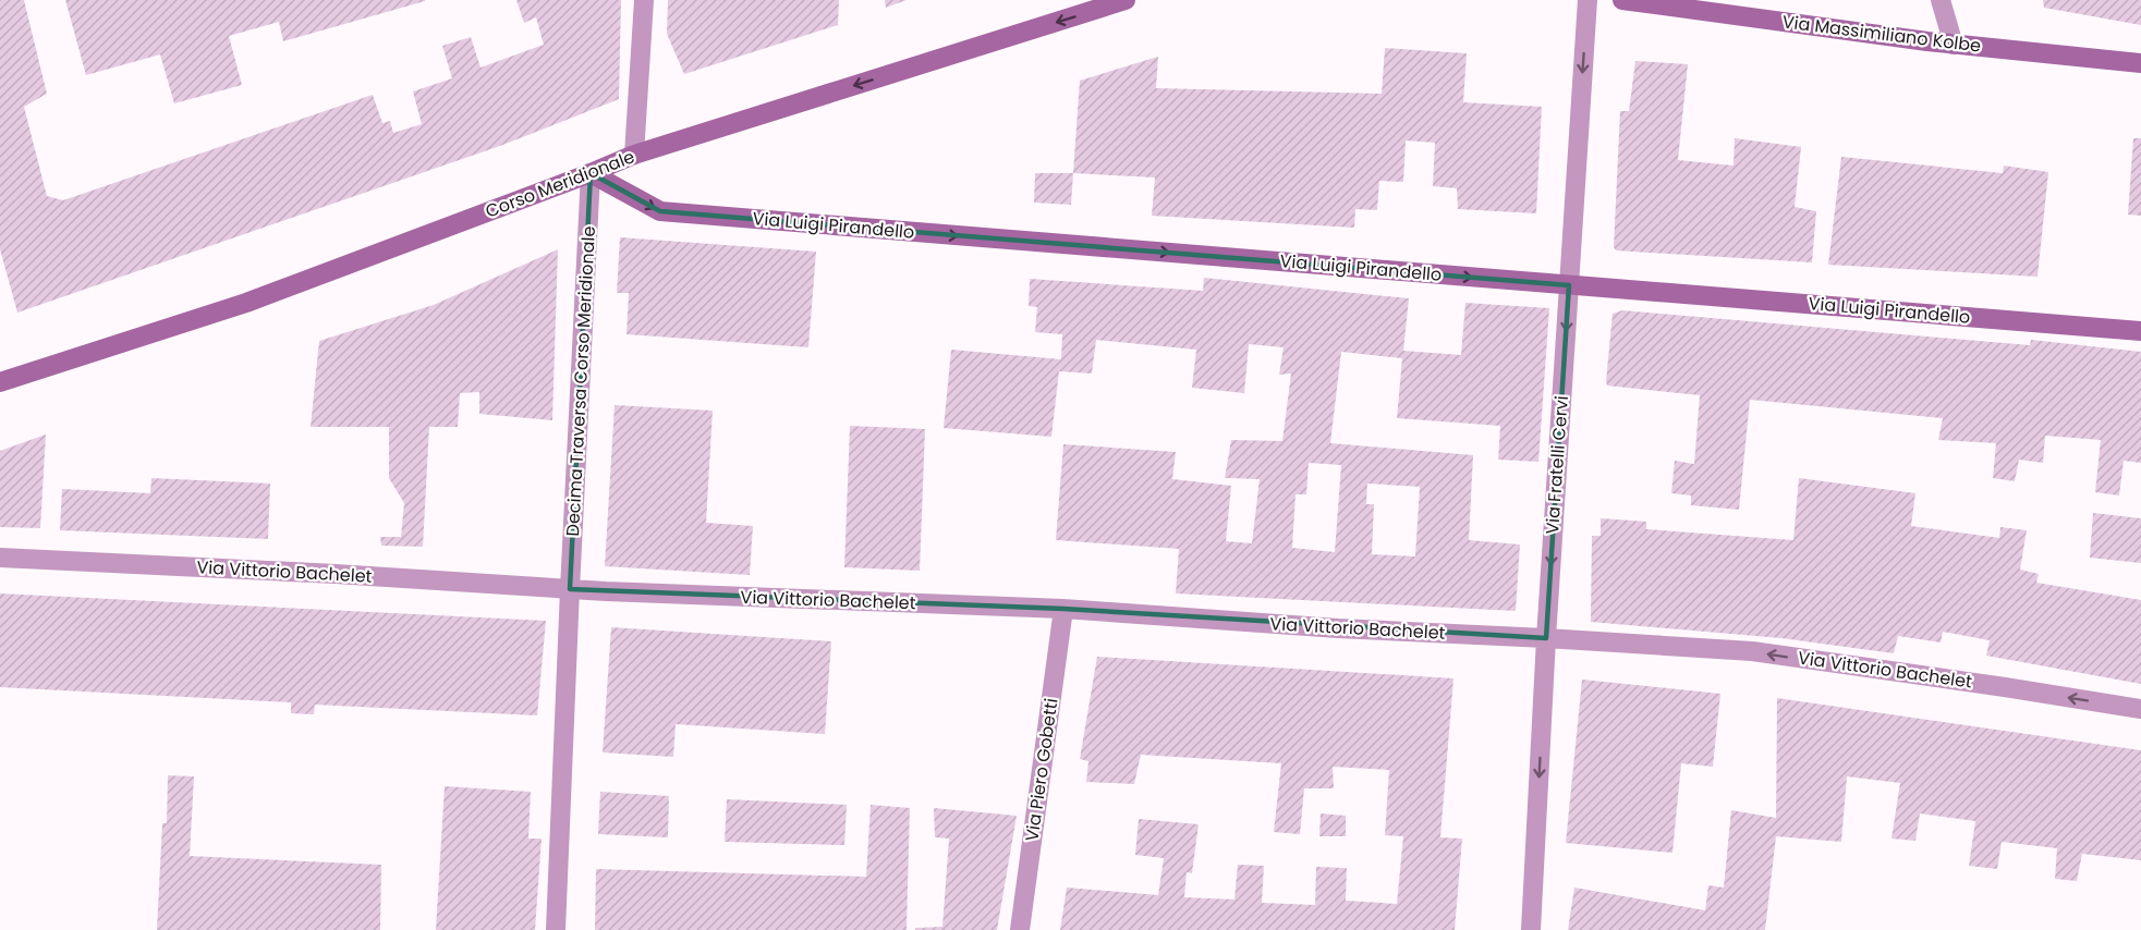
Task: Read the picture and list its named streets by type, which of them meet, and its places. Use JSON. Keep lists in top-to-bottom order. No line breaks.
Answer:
{"streets":{"street":["Via Massimiliano Kolbe","Corso Meridionale","Via Luigi Pirandello","Decima Traversa Corso Meridionale","Via Fratelli Cervi","Via Vittorio Bachelet","Via Piero Gobetti"]},"crossings":[["Corso Meridionale","Via Luigi Pirandello"],["Corso Meridionale","Decima Traversa Corso Meridionale"],["Via Luigi Pirandello","Decima Traversa Corso Meridionale"],["Via Luigi Pirandello","Via Fratelli Cervi"],["Decima Traversa Corso Meridionale","Via Vittorio Bachelet"],["Via Fratelli Cervi","Via Vittorio Bachelet"],["Via Vittorio Bachelet","Via Piero Gobetti"]],"one_way":["Corso Meridionale","Via Luigi Pirandello","Via Fratelli Cervi"]}
